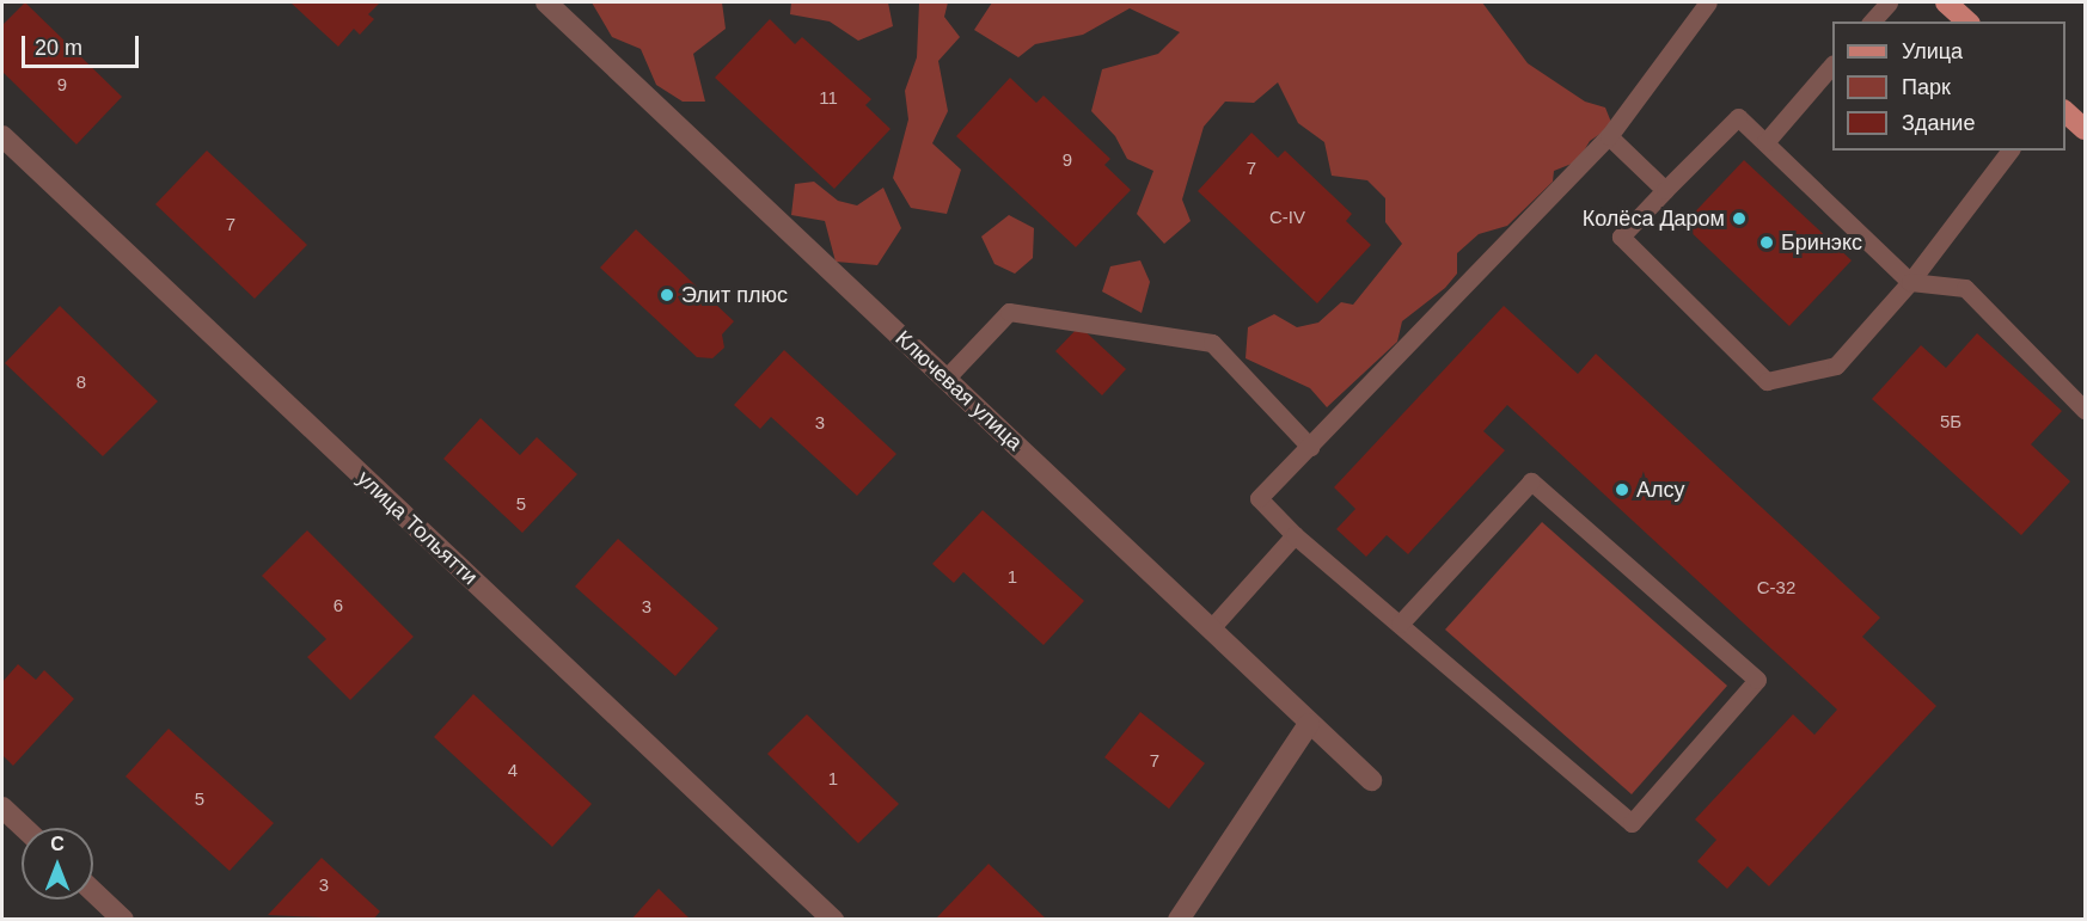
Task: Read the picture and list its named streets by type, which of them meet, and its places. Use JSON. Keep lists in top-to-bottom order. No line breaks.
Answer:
{"streets":{"street":["Ключевая улица","улица Тольятти"]},"places":["Колёса Даром","Бринэкс","Элит плюс","Алсу"],"house_numbers":["9","11","9","7","С-IV","7","8","5Б","3","5","1","С-32","6","3","7","4","1","5","3"],"legend":["Улица","Парк","Здание"],"scale_bar":"20 m","north":"top"}
